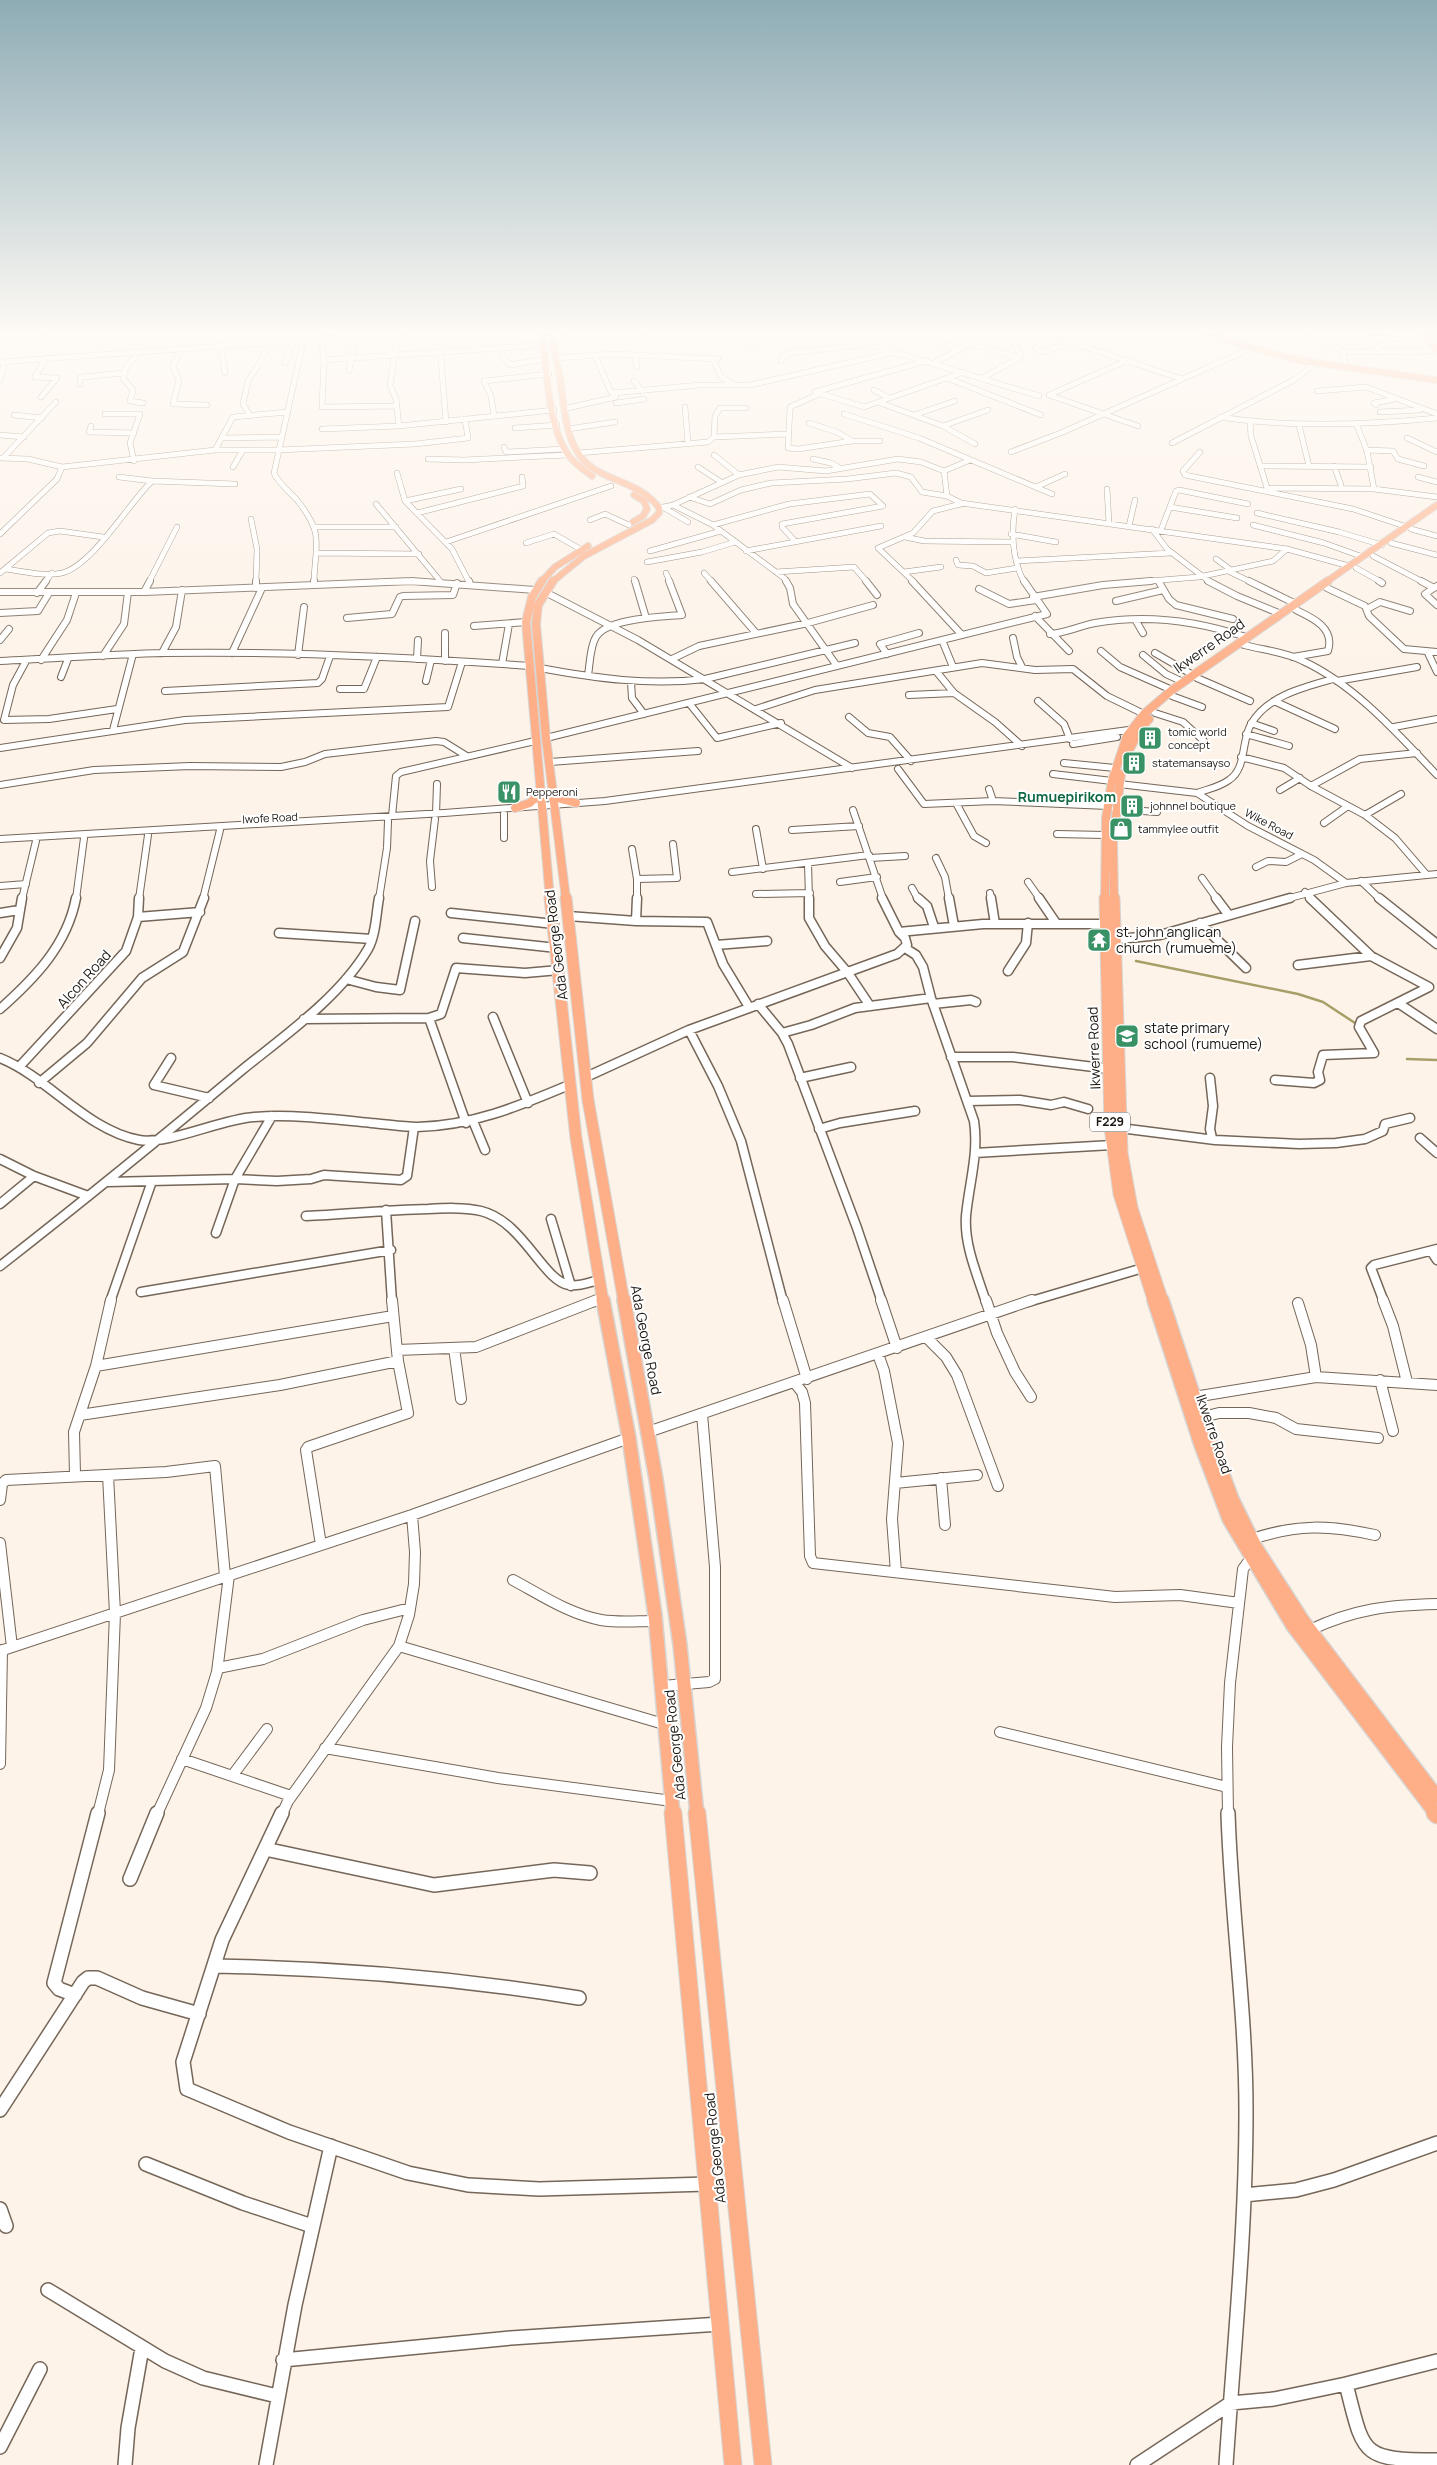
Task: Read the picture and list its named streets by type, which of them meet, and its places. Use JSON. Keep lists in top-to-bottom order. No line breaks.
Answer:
{"streets":{"main road":["Ikwerre Road","Ada George Road","F229"],"street":["Iwofe Road","Wike Road","Alcon Road"]},"crossings":[["Ikwerre Road","Wike Road"],["Iwofe Road","Ada George Road"],["Iwofe Road","Alcon Road"]],"districts":["Rumuepirikom"],"places":{"building":["tomic world concept","statemansayso","johnnel boutique"],"restaurant":["Pepperoni"],"shop":["tammylee outfit"],"temple":["st. john anglican church (rumueme)"],"school or university":["state primary school (rumueme)"]}}
